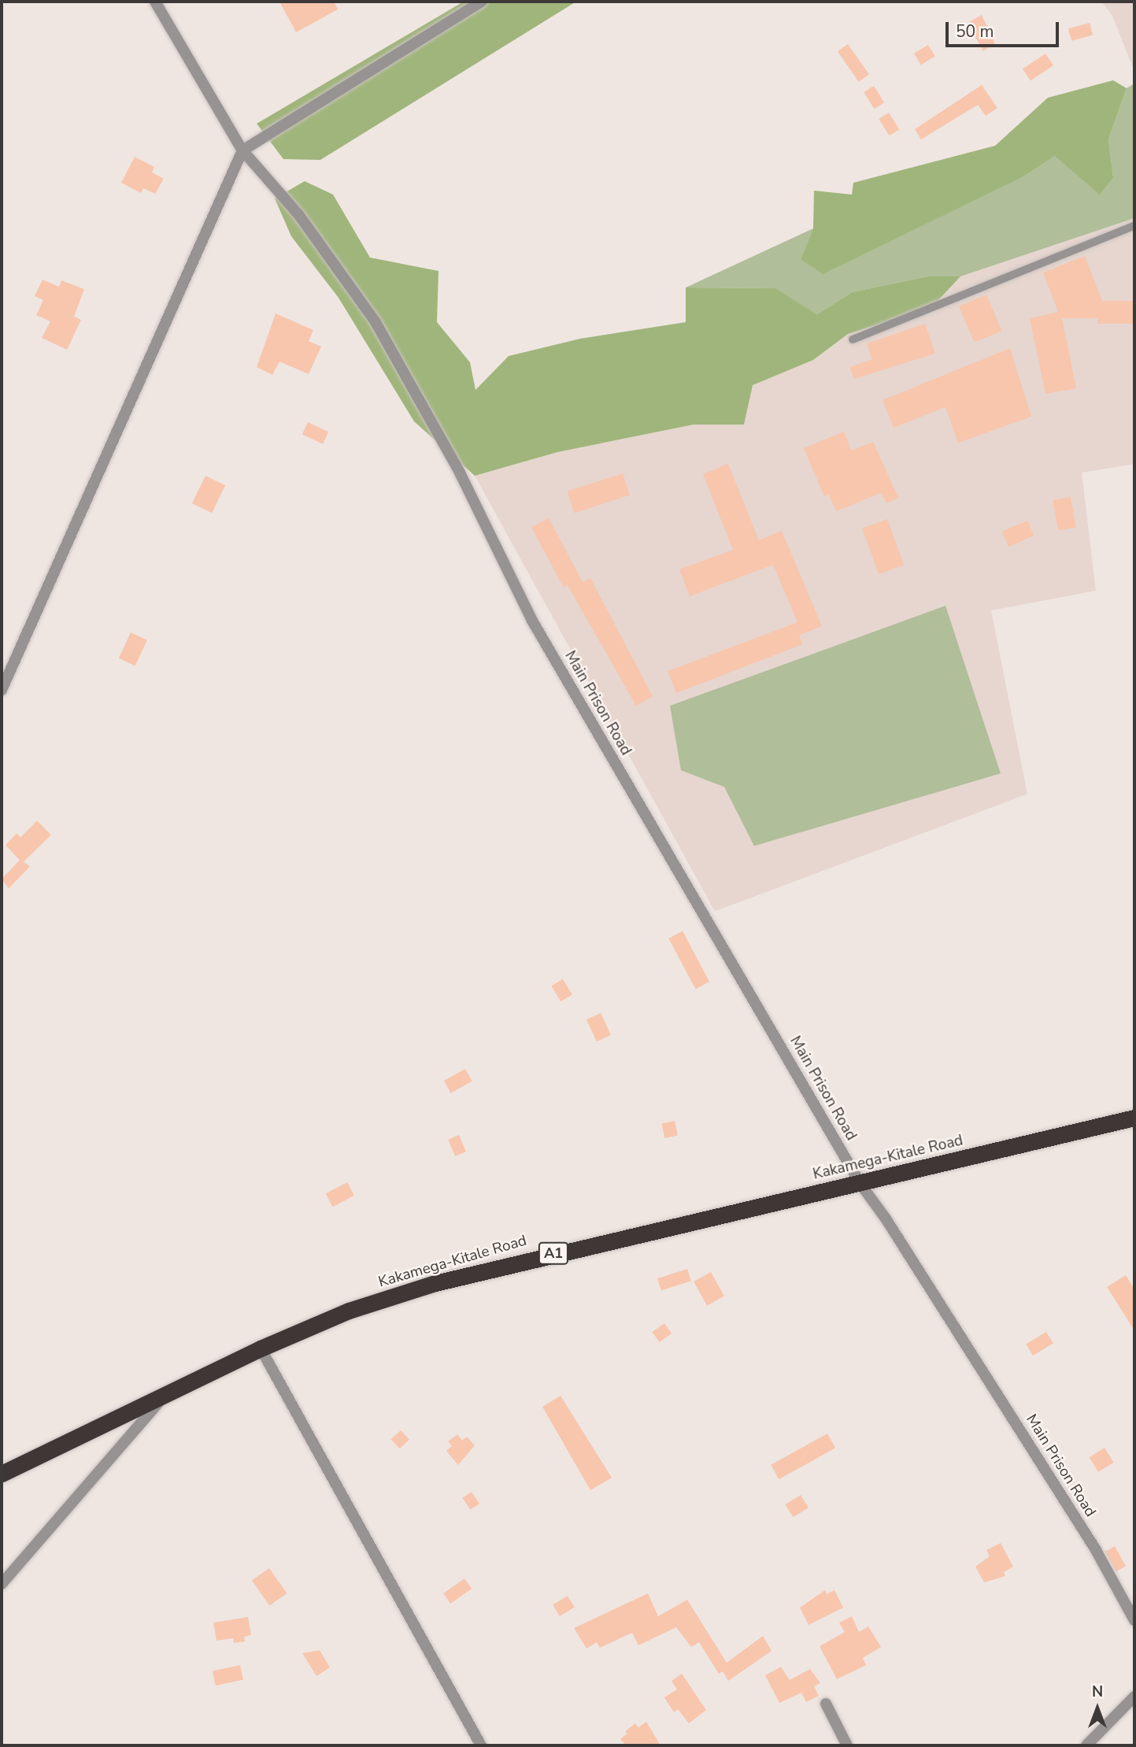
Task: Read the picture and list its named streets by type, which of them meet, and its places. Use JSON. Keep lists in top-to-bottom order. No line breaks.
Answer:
{"streets":{"highway":["Kakamega-Kitale Road","A1"],"street":["Main Prison Road"]},"crossings":[["Main Prison Road","Kakamega-Kitale Road"]],"scale_bar":"50 m","north":"top"}
